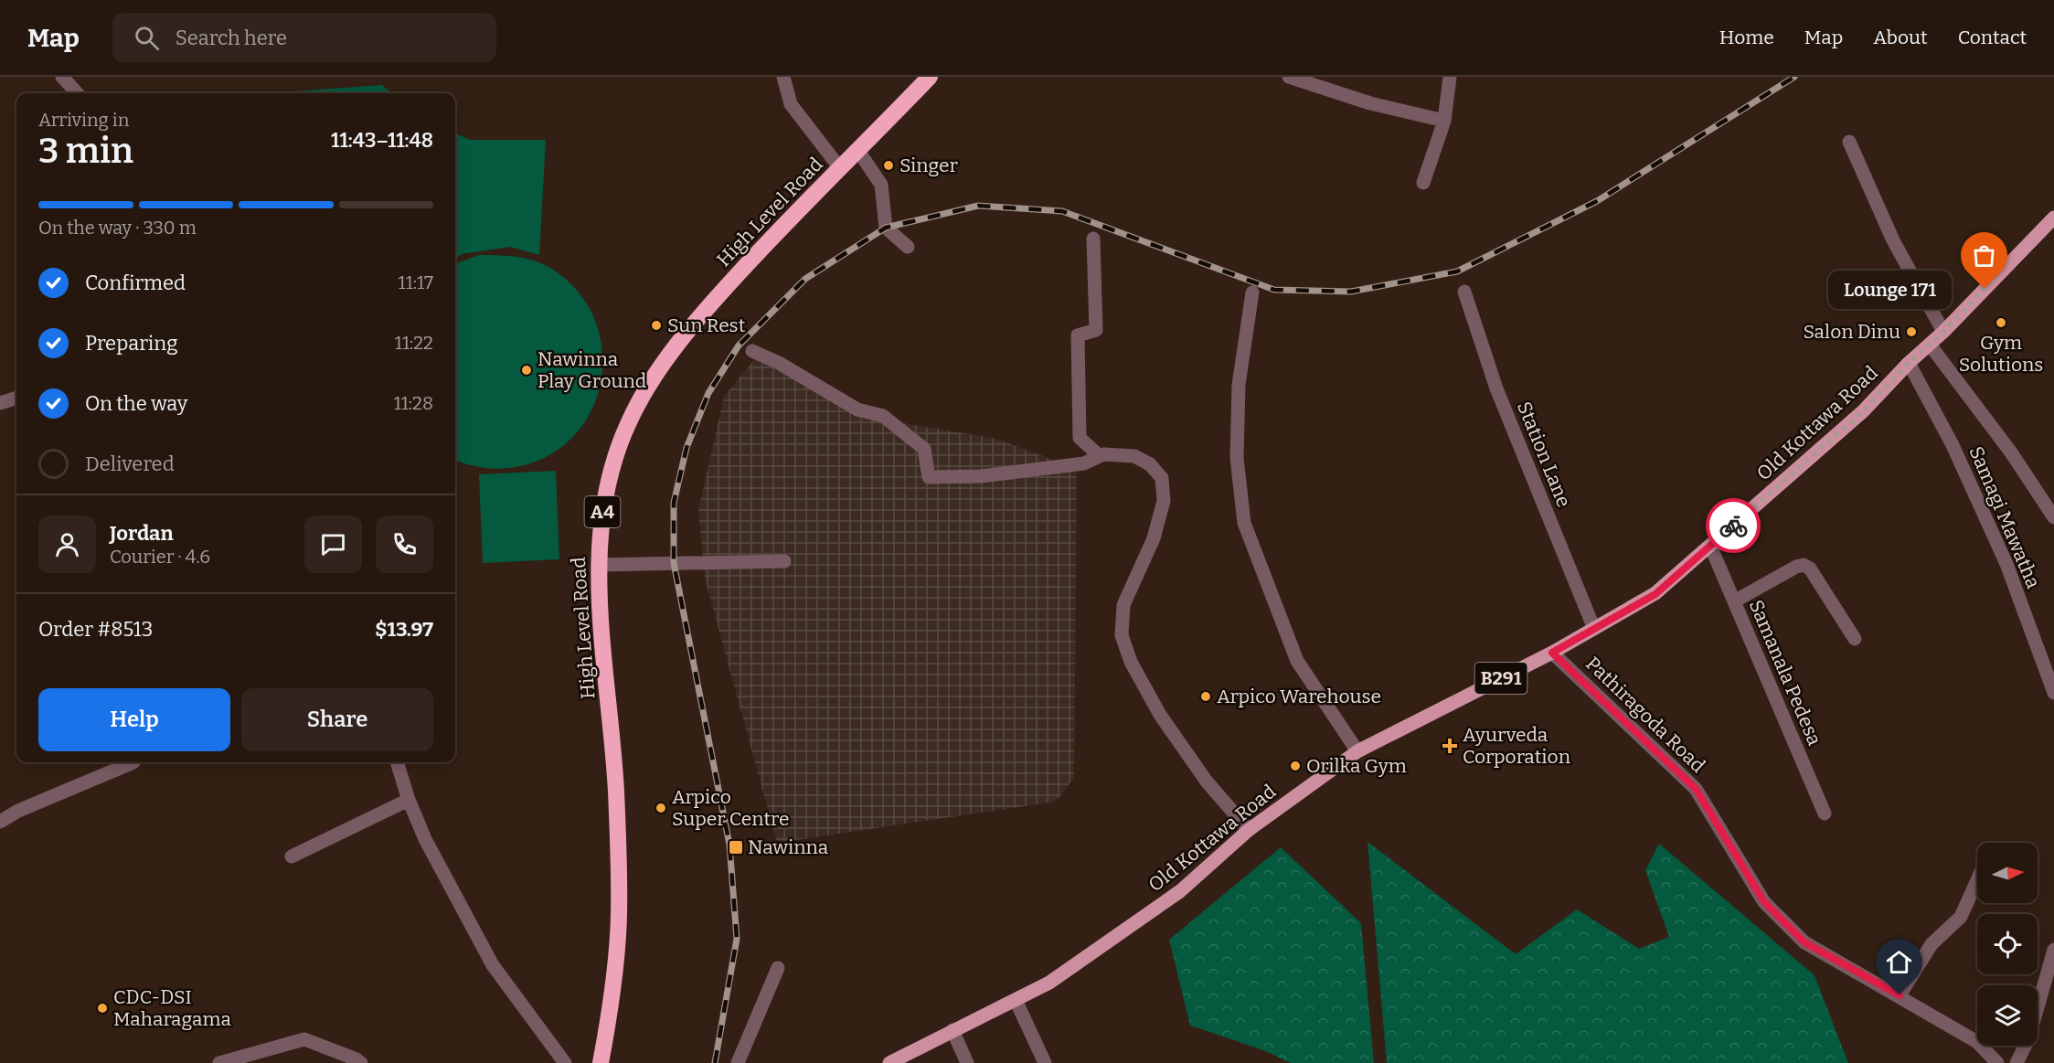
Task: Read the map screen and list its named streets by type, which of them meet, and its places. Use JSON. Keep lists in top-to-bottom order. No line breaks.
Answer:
{"streets":{"highway":["High Level Road","A4"],"main road":["Old Kottawa Road","B291"],"street":["Station Lane","Samagi Mawatha","Samanala Pedesa","Pathiragoda Road"]},"crossings":[["Old Kottawa Road","Station Lane"],["Old Kottawa Road","Samagi Mawatha"],["Old Kottawa Road","Samanala Pedesa"],["Old Kottawa Road","Pathiragoda Road"]],"places":{"other":["Singer","Lounge 171","Gym Solutions","Sun Rest","Salon Dinu","Nawinna Play Ground","Arpico Warehouse","Orilka Gym","Arpico Super Centre","CDC-DSI Maharagama"],"health":["Ayurveda Corporation"],"transit":["Nawinna"]},"north":"right","page":{"header":"Map","search":"Search here","nav":["Home","Map","About","Contact"],"heading":["3 min","Arriving in","11:43–11:48"],"panel":["Jordan","Courier · 4.6","Order #8513","$13.97"],"bar":"On the way · 330 m","list":[["Confirmed","11:17"],["Preparing","11:22"],["On the way","11:28"],"Delivered"],"bubble":"Lounge 171","buttons":["Help","Share"]}}
